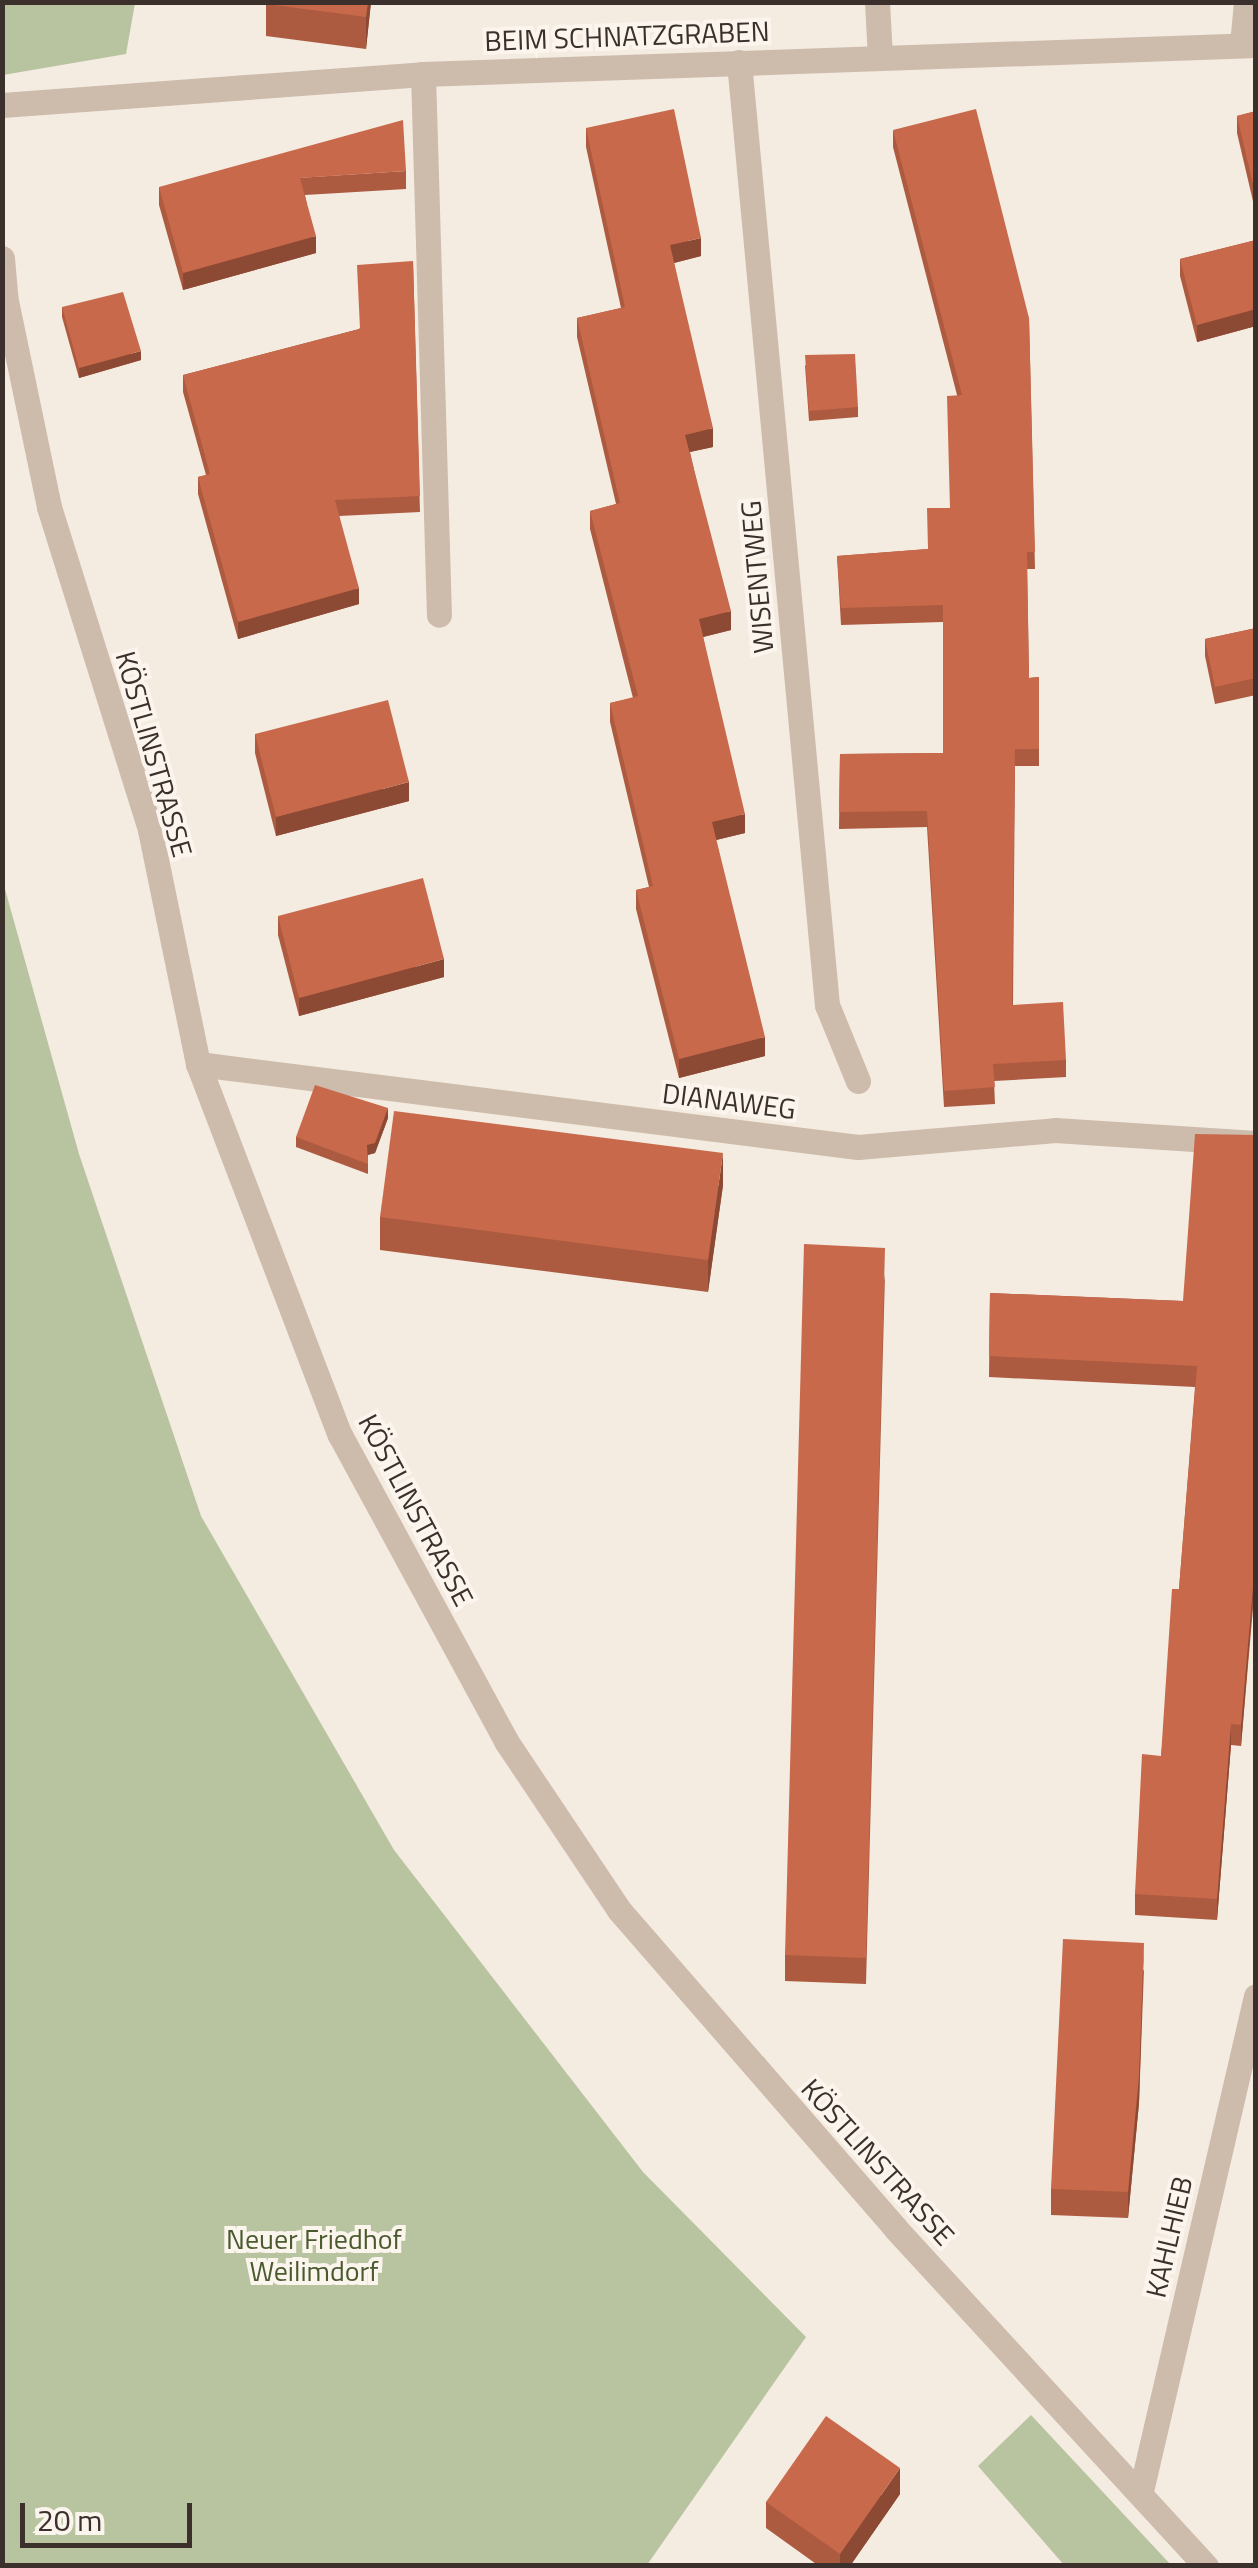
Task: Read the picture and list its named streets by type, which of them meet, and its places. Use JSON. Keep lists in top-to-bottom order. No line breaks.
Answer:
{"streets":{"street":["BEIM SCHNATZGRABEN","WISENTWEG","KÖSTLINSTRASSE","DIANAWEG","KAHLHIEB"]},"crossings":[["BEIM SCHNATZGRABEN","WISENTWEG"],["KÖSTLINSTRASSE","DIANAWEG"],["KÖSTLINSTRASSE","KAHLHIEB"]],"parks":["Neuer Friedhof Weilimdorf"],"scale_bar":"20 m"}
